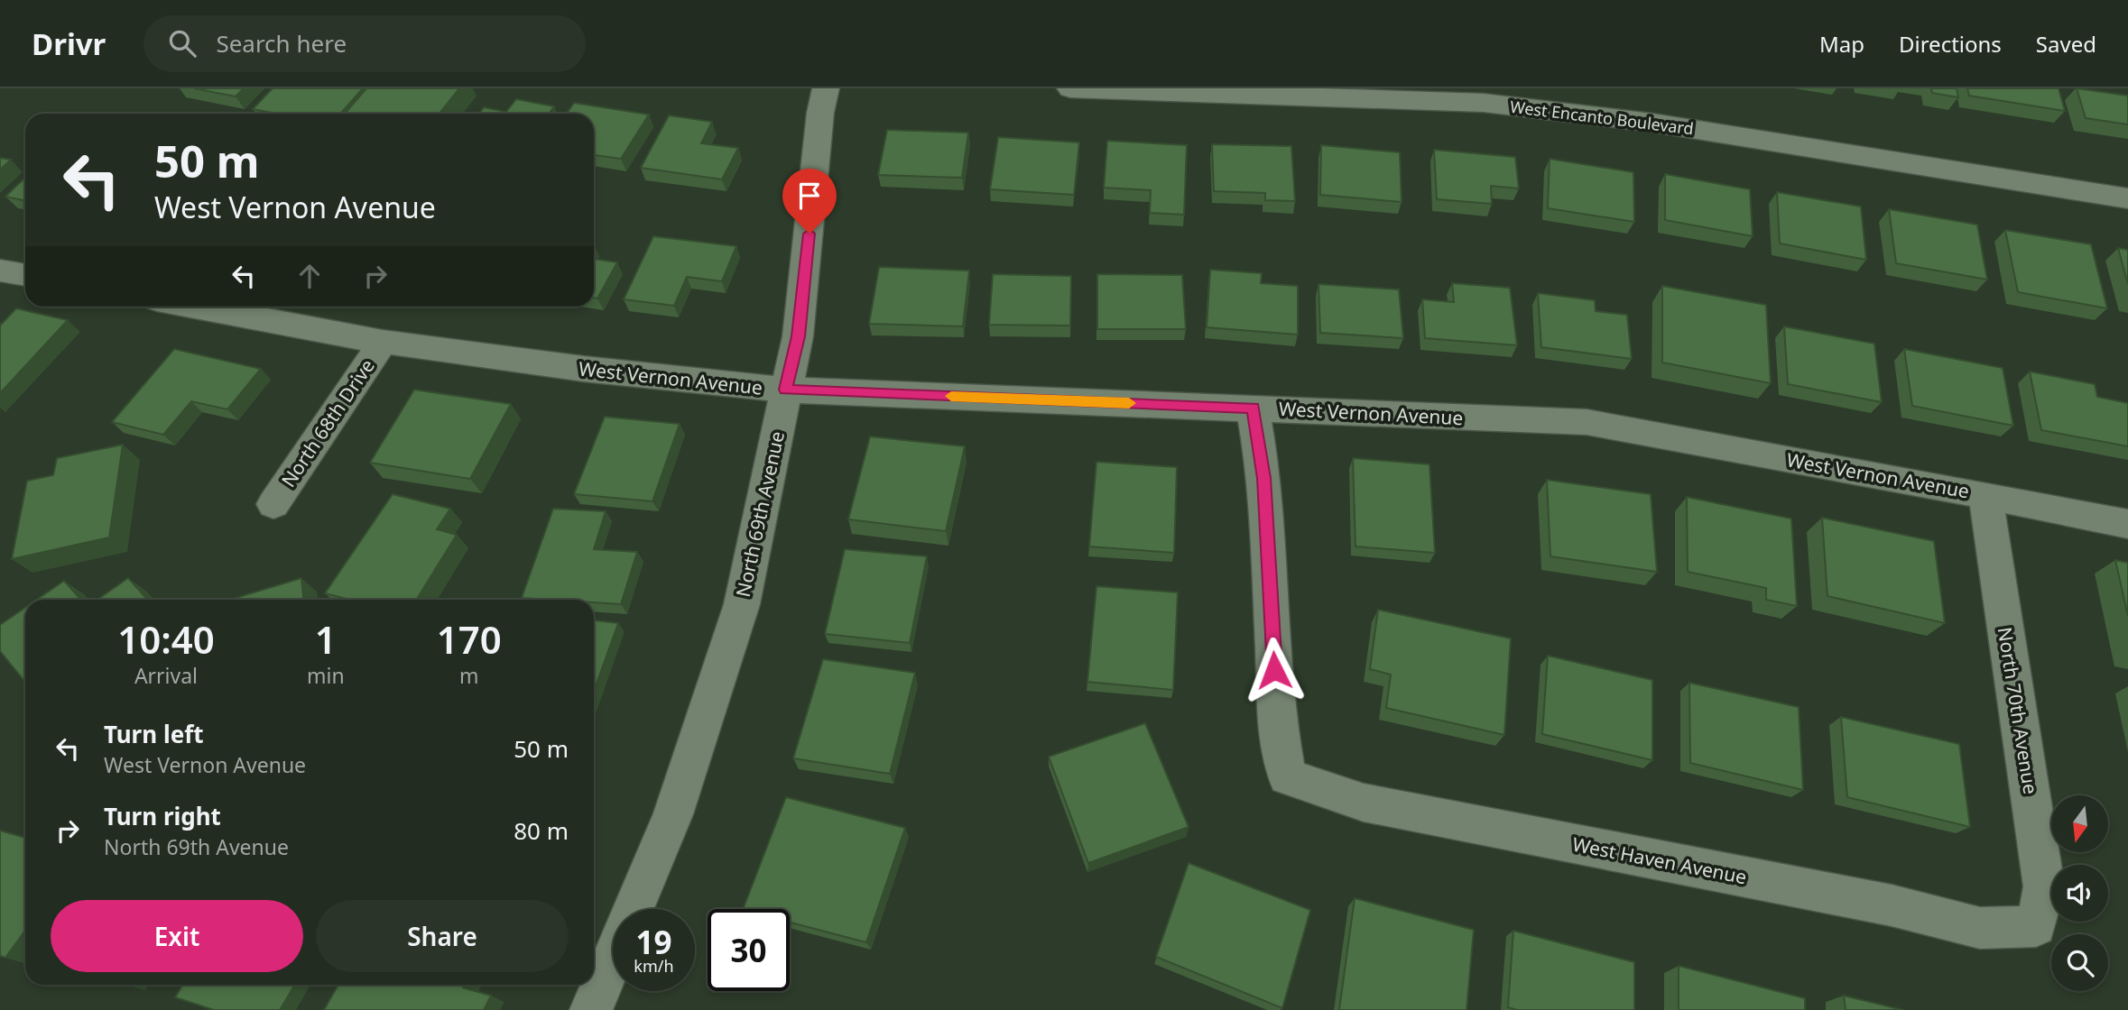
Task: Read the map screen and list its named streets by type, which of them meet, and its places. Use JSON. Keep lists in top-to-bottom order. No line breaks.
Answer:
{"streets":{"street":["West Encanto Boulevard","West Vernon Avenue","North 68th Drive","North 69th Avenue","North 70th Avenue","West Haven Avenue"]},"crossings":[["West Vernon Avenue","North 68th Drive"],["West Vernon Avenue","North 69th Avenue"],["West Vernon Avenue","North 70th Avenue"],["West Vernon Avenue","West Haven Avenue"],["North 70th Avenue","West Haven Avenue"]],"north":"bottom","page":{"header":"Drivr","search":"Search here","nav":["Map","Directions","Saved"],"turn":["50 m","West Vernon Avenue"],"eta":["10:40","Arrival","1","min","170","m"],"list":[{"name":"Turn left","note":"West Vernon Avenue","value":"50 m"},{"name":"Turn right","note":"North 69th Avenue","value":"80 m"}],"buttons":["Exit","Share"],"speed":"19 km/h","limit":"30"}}
